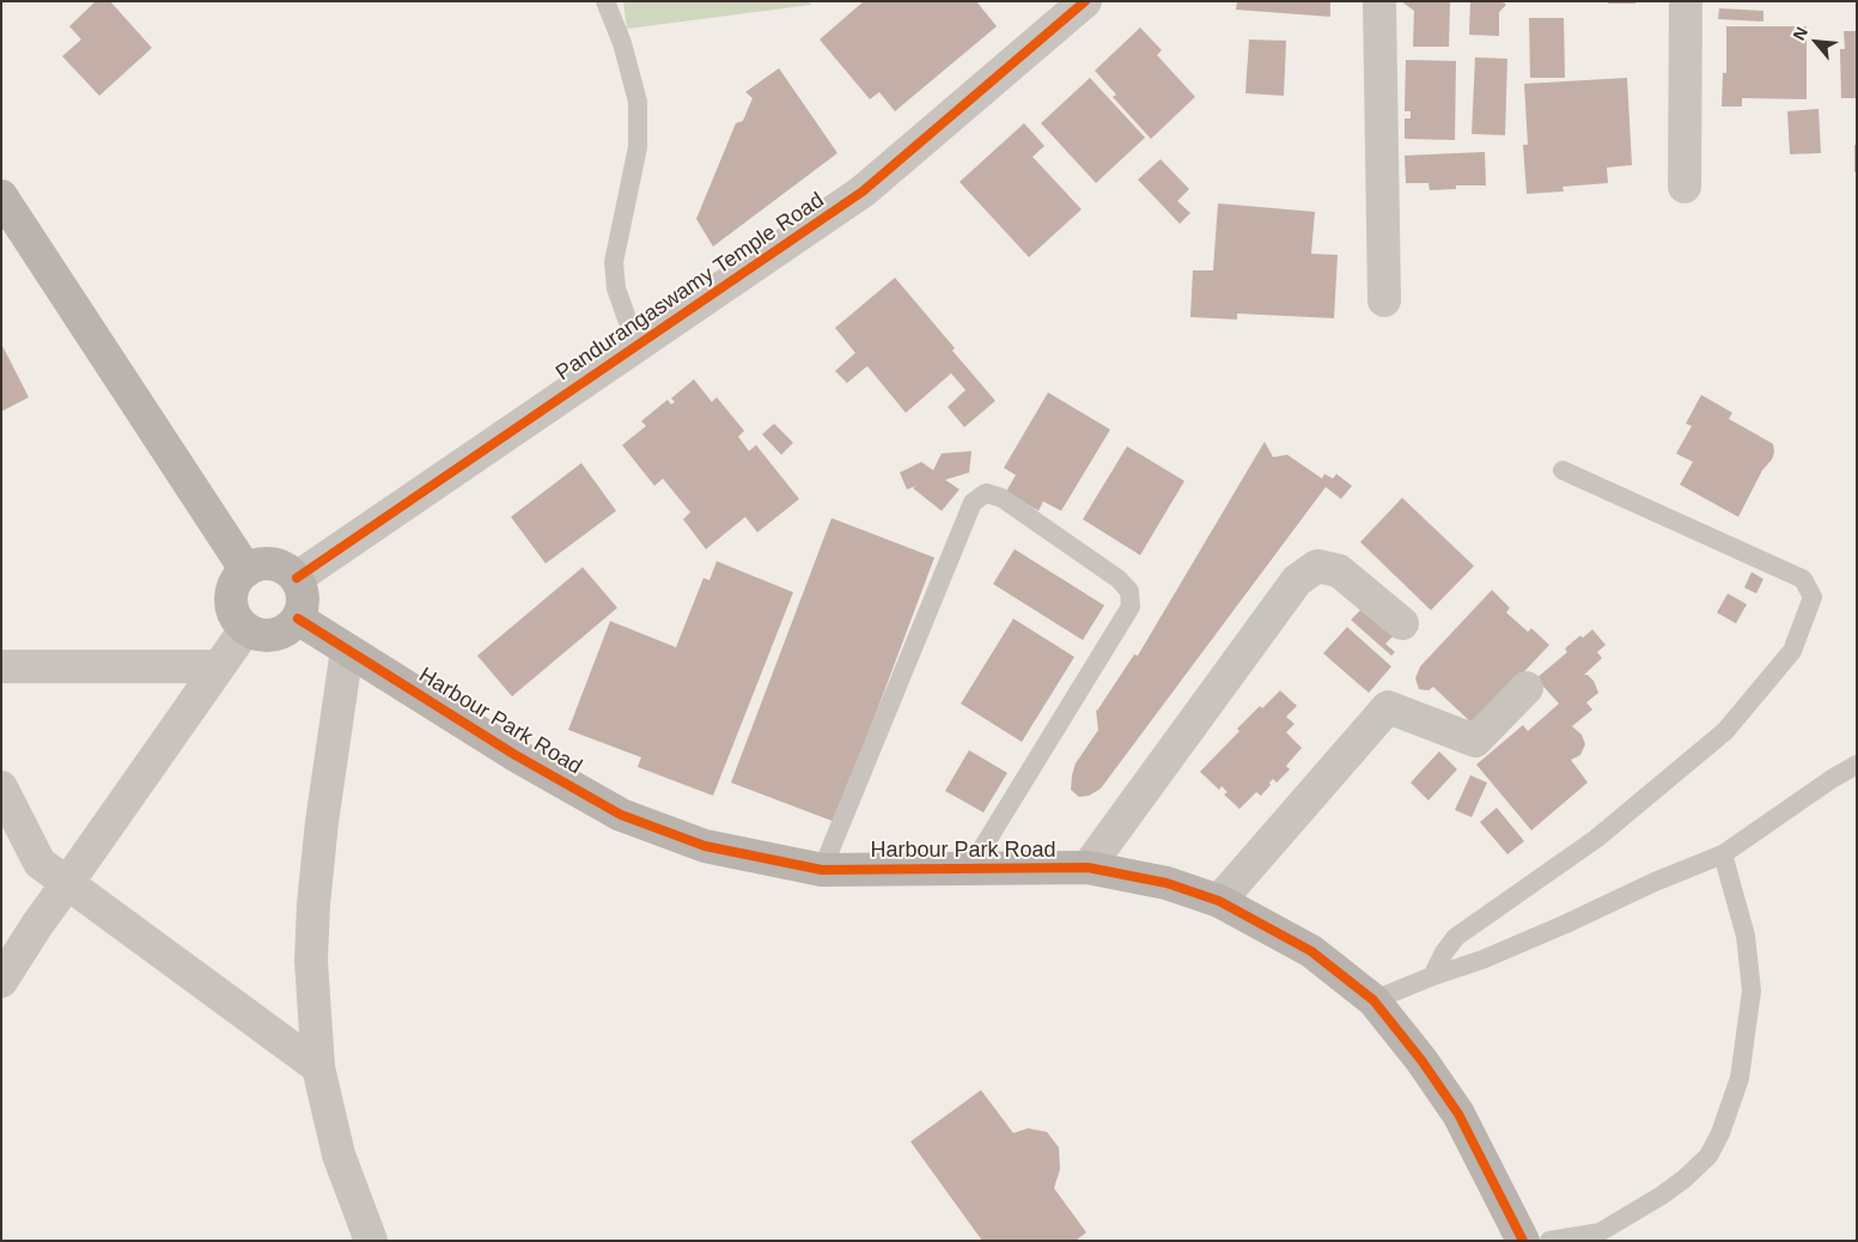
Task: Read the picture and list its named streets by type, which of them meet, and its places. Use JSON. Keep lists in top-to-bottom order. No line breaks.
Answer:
{"streets":{"street":["Pandurangaswamy Temple Road","Harbour Park Road"]},"crossings":[["Pandurangaswamy Temple Road","Harbour Park Road"]],"north":"top left"}
